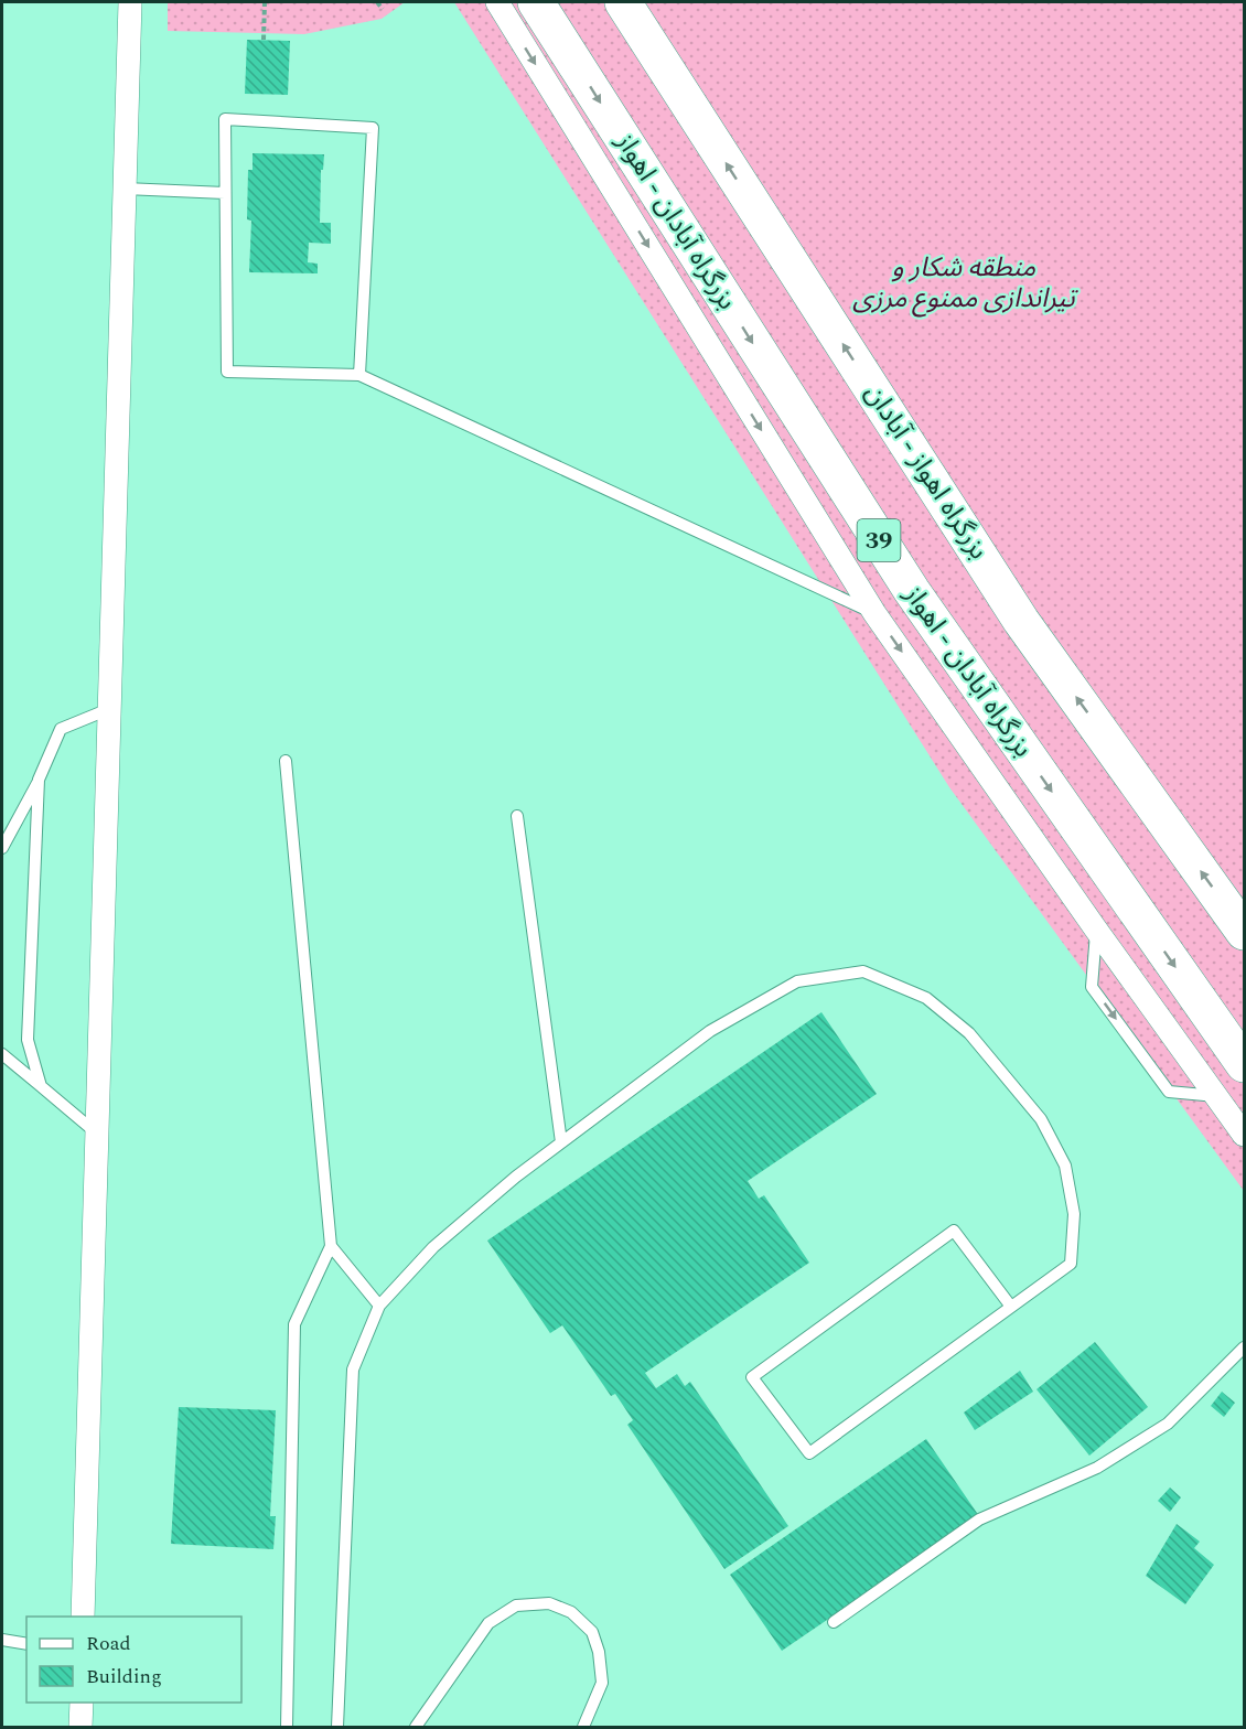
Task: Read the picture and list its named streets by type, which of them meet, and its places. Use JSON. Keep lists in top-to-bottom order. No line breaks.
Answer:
{"streets":{"highway":["بزرگراه آبادان - اهواز","بزرگراه اهواز - آبادان","39"]},"one_way":["بزرگراه آبادان - اهواز","بزرگراه اهواز - آبادان"],"parks":["منطقه شکار و تیراندازی ممنوع مرزی"],"legend":["Road","Building"]}
